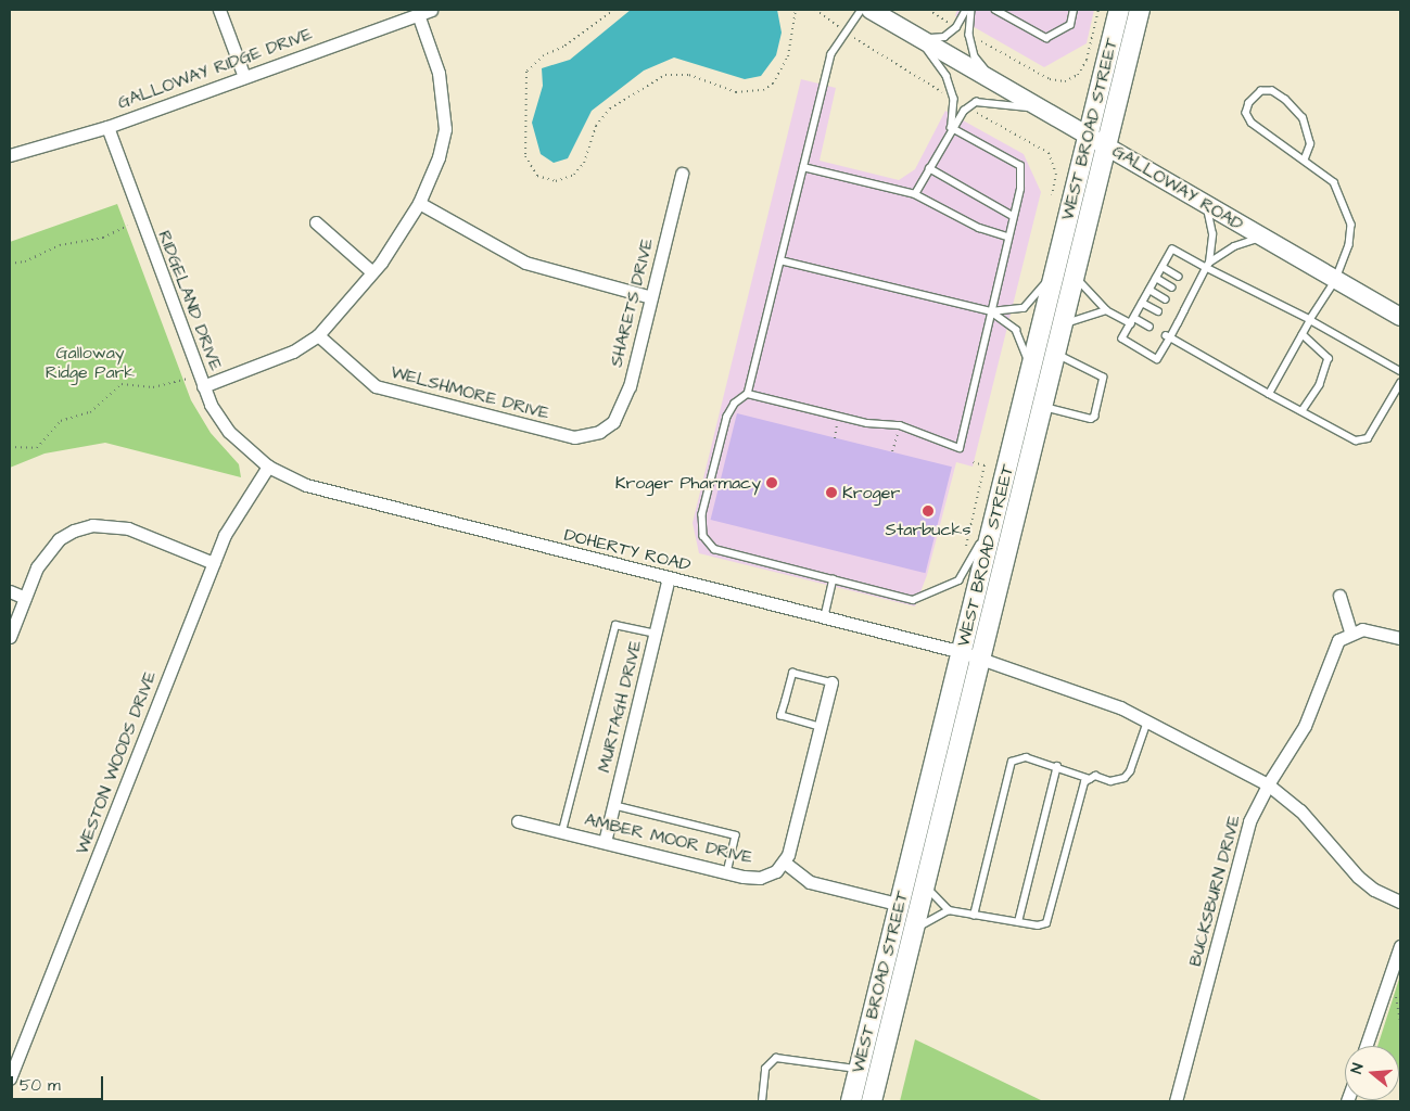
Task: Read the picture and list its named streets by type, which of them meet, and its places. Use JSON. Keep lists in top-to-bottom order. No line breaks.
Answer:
{"streets":{"main road":["WEST BROAD STREET"],"street":["GALLOWAY RIDGE DRIVE","GALLOWAY ROAD","RIDGELAND DRIVE","SHARETS DRIVE","WELSHMORE DRIVE","DOHERTY ROAD","MURTAGH DRIVE","WESTON WOODS DRIVE","AMBER MOOR DRIVE","BUCKSBURN DRIVE"]},"crossings":[["GALLOWAY RIDGE DRIVE","RIDGELAND DRIVE"],["WEST BROAD STREET","GALLOWAY ROAD"],["WEST BROAD STREET","DOHERTY ROAD"],["RIDGELAND DRIVE","DOHERTY ROAD"],["RIDGELAND DRIVE","WESTON WOODS DRIVE"],["SHARETS DRIVE","WELSHMORE DRIVE"],["DOHERTY ROAD","MURTAGH DRIVE"],["DOHERTY ROAD","WESTON WOODS DRIVE"],["DOHERTY ROAD","BUCKSBURN DRIVE"],["MURTAGH DRIVE","AMBER MOOR DRIVE"]],"parks":["Galloway Ridge Park"],"places":["Kroger Pharmacy","Kroger","Starbucks"],"scale_bar":"50 m","north":"left"}
